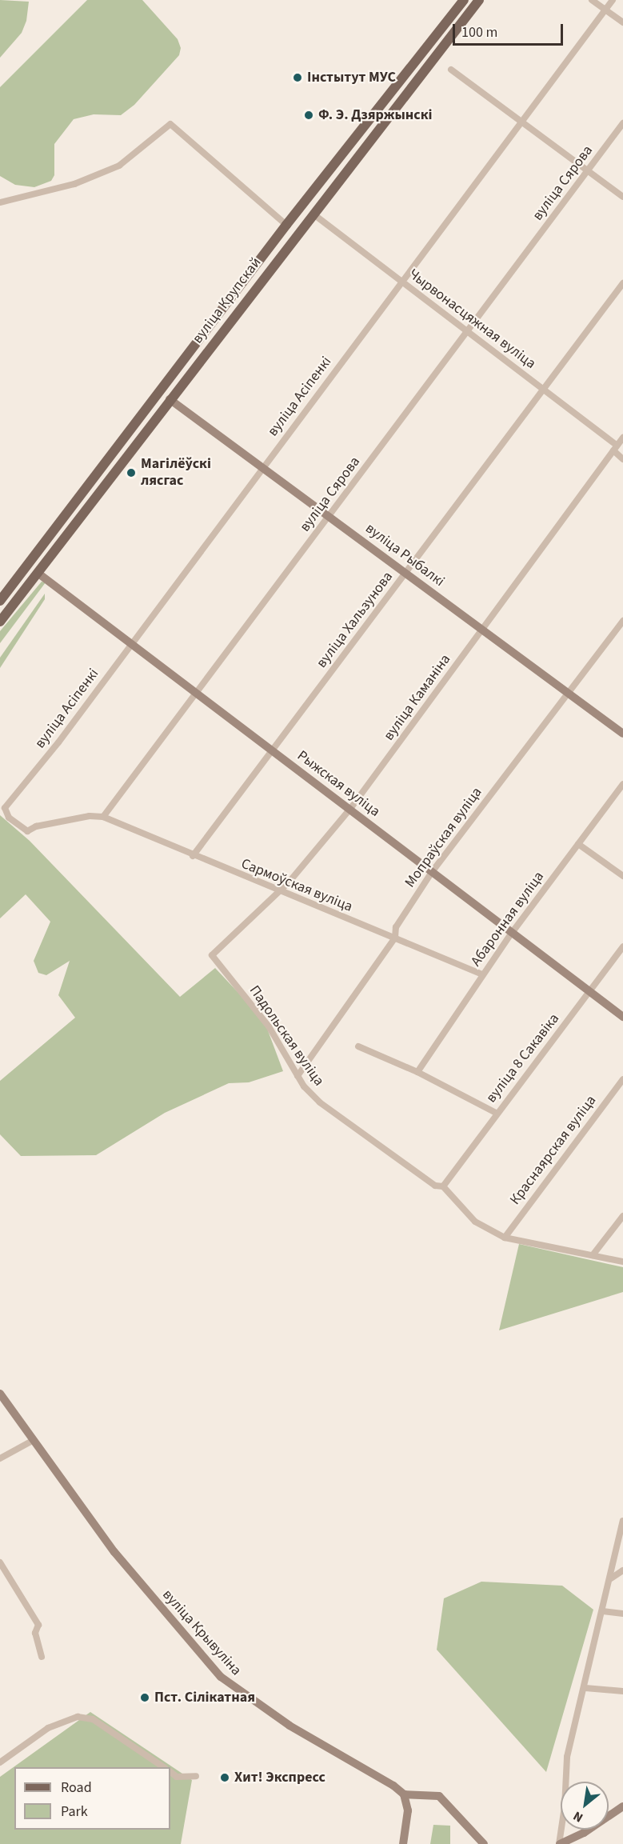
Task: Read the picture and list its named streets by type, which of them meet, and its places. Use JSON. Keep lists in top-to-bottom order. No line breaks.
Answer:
{"streets":{"main road":["вуліца Крупскай"],"street":["вуліца Сярова","Чырвонасцяжная вуліца","вуліца Асіпенкі","вуліца Рыбалкі","вуліца Хальзунова","вуліца Каманіна","Рыжская вуліца","Мопраўская вуліца","Сармоўская вуліца","Абаронная вуліца","Падольская вуліца","вуліца 8 Сакавіка","Краснаярская вуліца","вуліца Крывуліна"]},"crossings":[["вуліца Сярова","Чырвонасцяжная вуліца"],["вуліца Сярова","вуліца Асіпенкі"],["вуліца Сярова","вуліца Рыбалкі"],["вуліца Сярова","Рыжская вуліца"],["вуліца Сярова","Сармоўская вуліца"],["вуліца Крупскай","Чырвонасцяжная вуліца"],["вуліца Крупскай","вуліца Рыбалкі"],["вуліца Крупскай","Рыжская вуліца"],["Чырвонасцяжная вуліца","вуліца Асіпенкі"],["Чырвонасцяжная вуліца","вуліца Хальзунова"],["Чырвонасцяжная вуліца","вуліца Каманіна"],["вуліца Асіпенкі","вуліца Рыбалкі"],["вуліца Асіпенкі","Рыжская вуліца"],["вуліца Асіпенкі","Сармоўская вуліца"],["вуліца Рыбалкі","вуліца Хальзунова"],["вуліца Рыбалкі","вуліца Каманіна"],["вуліца Рыбалкі","Мопраўская вуліца"],["вуліца Хальзунова","Рыжская вуліца"],["вуліца Хальзунова","Сармоўская вуліца"],["вуліца Каманіна","Рыжская вуліца"],["вуліца Каманіна","Сармоўская вуліца"],["вуліца Каманіна","Падольская вуліца"],["Рыжская вуліца","Мопраўская вуліца"],["Рыжская вуліца","Абаронная вуліца"],["Рыжская вуліца","вуліца 8 Сакавіка"],["Мопраўская вуліца","Сармоўская вуліца"],["Мопраўская вуліца","Падольская вуліца"],["Сармоўская вуліца","Абаронная вуліца"],["Падольская вуліца","вуліца 8 Сакавіка"]],"places":["Інстытут МУС","Ф. Э. Дзяржынскі","Магілёўскі лясгас","Пст. Сілікатная","Хит! Экспресс"],"legend":["Road","Park"],"scale_bar":"100 m","north":"bottom left"}
